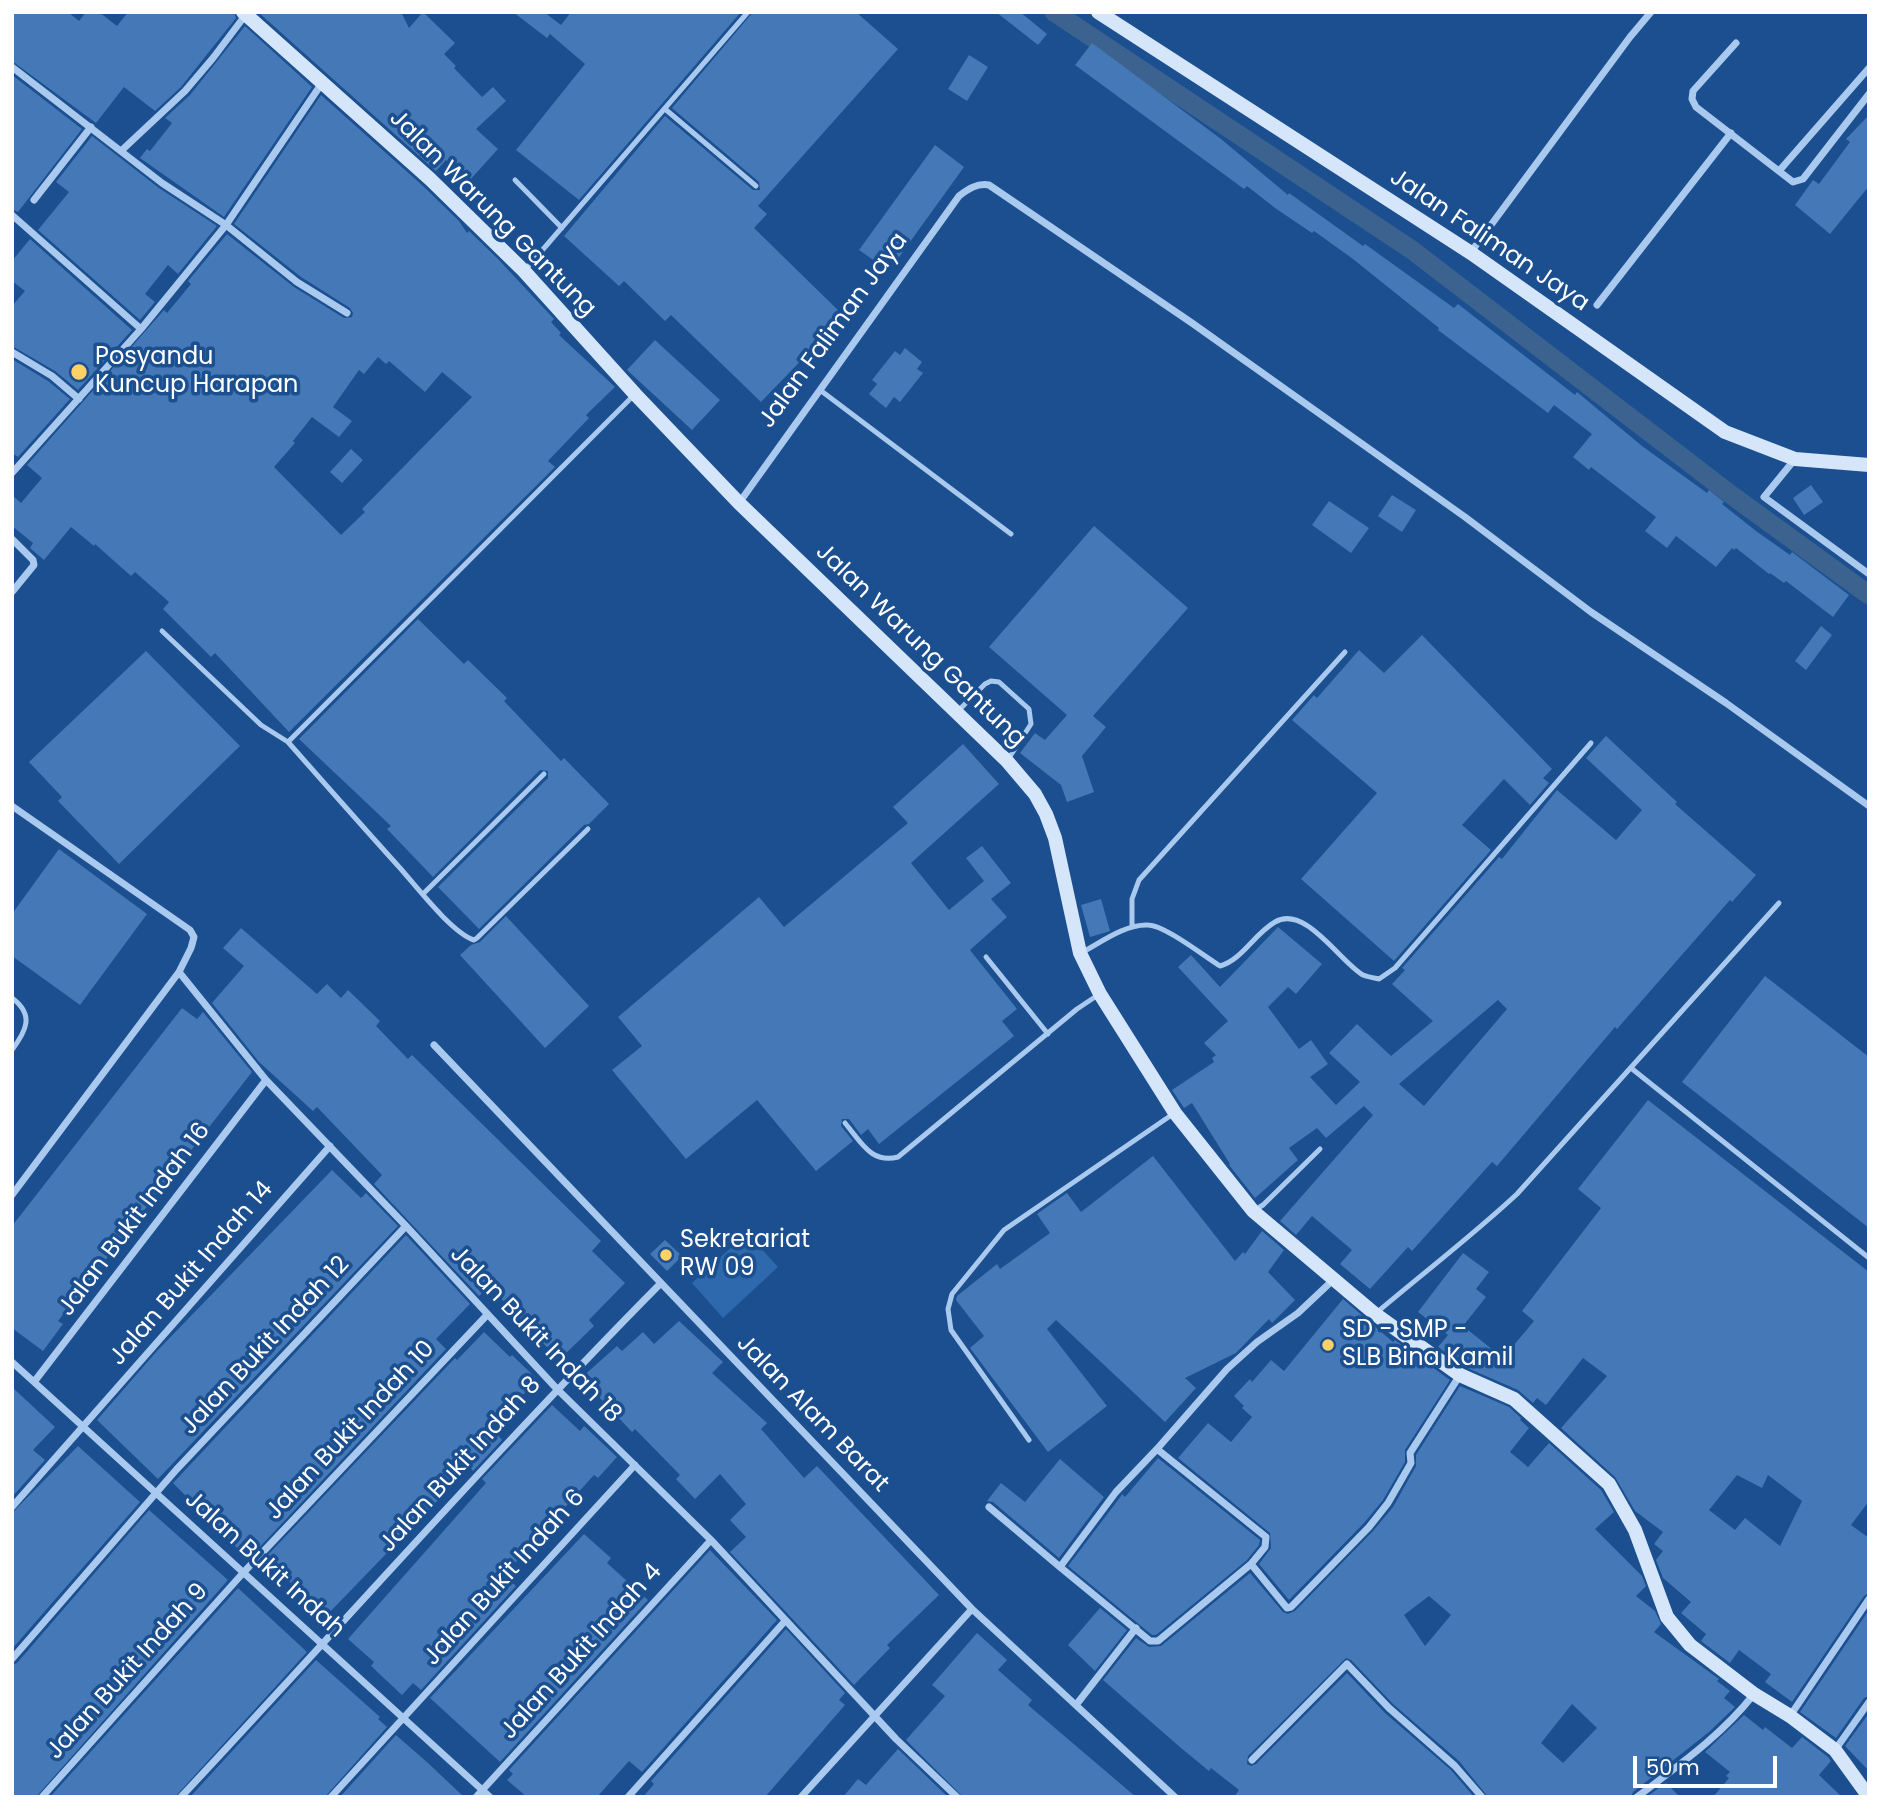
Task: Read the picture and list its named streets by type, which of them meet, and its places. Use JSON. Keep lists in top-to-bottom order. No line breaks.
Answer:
{"streets":{"street":["Jalan Warung Gantung","Jalan Faliman Jaya","Jalan Bukit Indah 16","Jalan Bukit Indah 14","Jalan Bukit Indah 18","Jalan Bukit Indah 12","Jalan Alam Barat","Jalan Bukit Indah 10","Jalan Bukit Indah 8","Jalan Bukit Indah","Jalan Bukit Indah 6","Jalan Bukit Indah 4","Jalan Bukit Indah 9"]},"crossings":[["Jalan Warung Gantung","Jalan Faliman Jaya"],["Jalan Bukit Indah 16","Jalan Bukit Indah 18"],["Jalan Bukit Indah 16","Jalan Bukit Indah"],["Jalan Bukit Indah 14","Jalan Bukit Indah 18"],["Jalan Bukit Indah 14","Jalan Bukit Indah"],["Jalan Bukit Indah 18","Jalan Bukit Indah 12"],["Jalan Bukit Indah 18","Jalan Bukit Indah 10"],["Jalan Bukit Indah 18","Jalan Bukit Indah 8"],["Jalan Bukit Indah 18","Jalan Bukit Indah 6"],["Jalan Bukit Indah 18","Jalan Bukit Indah 4"],["Jalan Bukit Indah 12","Jalan Bukit Indah"],["Jalan Alam Barat","Jalan Bukit Indah 8"],["Jalan Bukit Indah 10","Jalan Bukit Indah"],["Jalan Bukit Indah 10","Jalan Bukit Indah 9"],["Jalan Bukit Indah 8","Jalan Bukit Indah"],["Jalan Bukit Indah","Jalan Bukit Indah 6"],["Jalan Bukit Indah","Jalan Bukit Indah 4"],["Jalan Bukit Indah","Jalan Bukit Indah 9"]],"places":["Posyandu Kuncup Harapan","Sekretariat RW 09","SD - SMP - SLB Bina Kamil"],"scale_bar":"50 m"}
